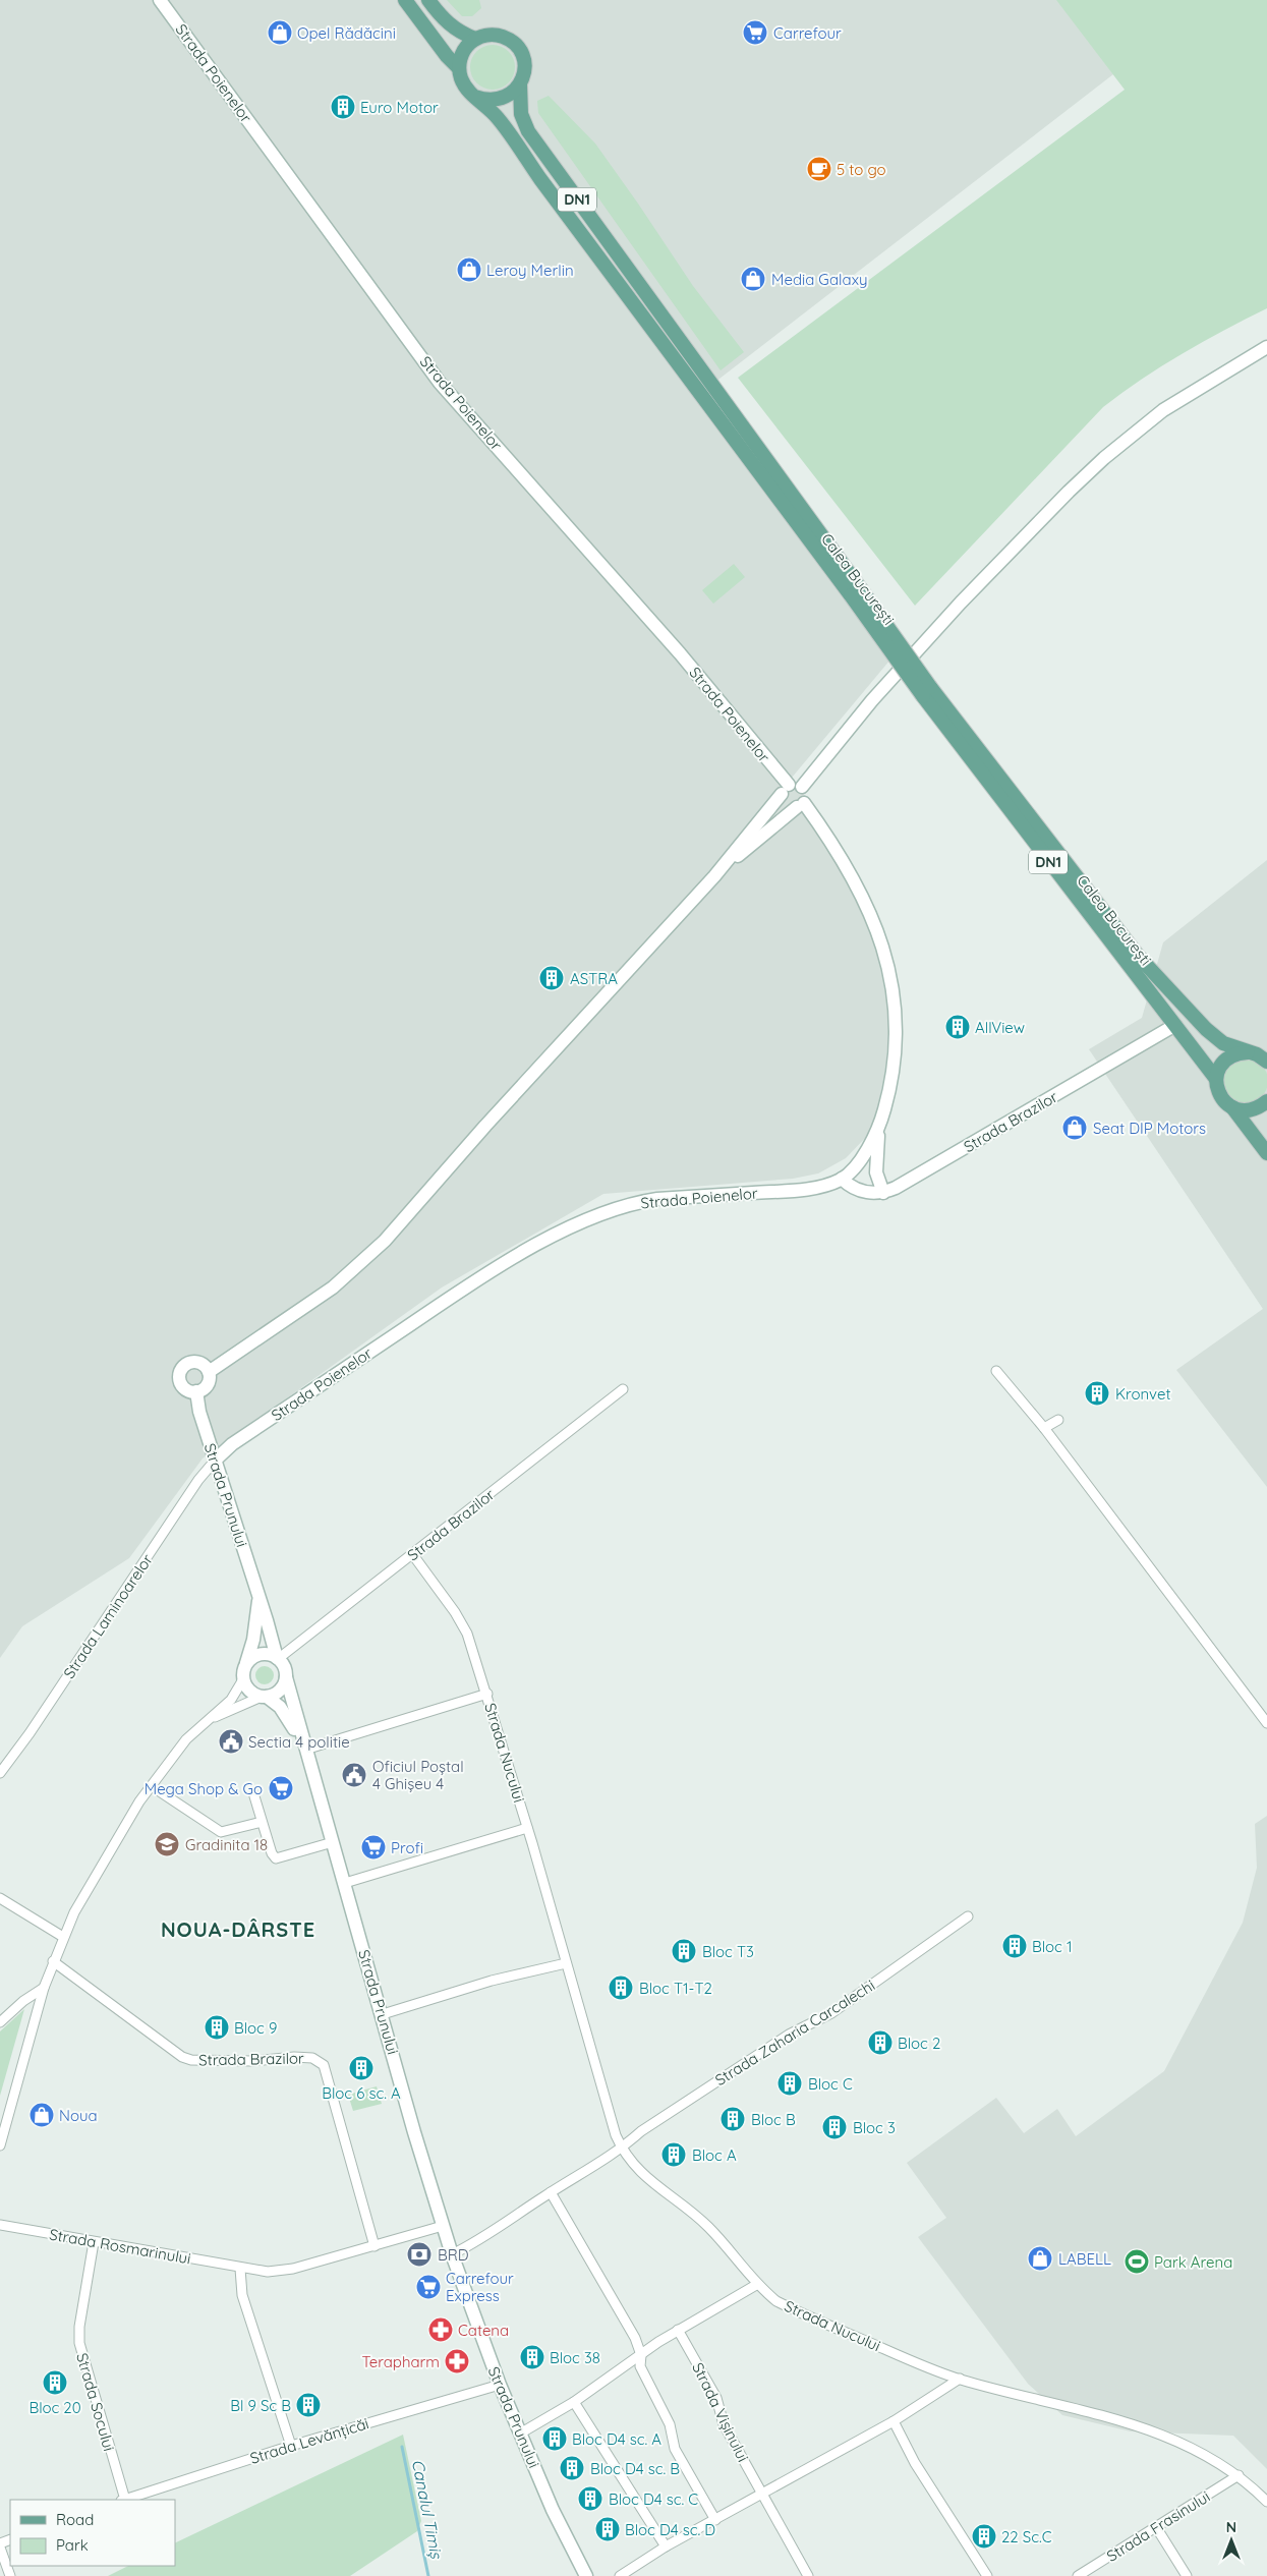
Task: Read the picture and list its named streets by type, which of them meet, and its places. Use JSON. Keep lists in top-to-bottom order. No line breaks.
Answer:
{"streets":{"main road":["DN1","Calea București"],"street":["Strada Poienelor","Strada Brazilor","Strada Prunului","Strada Laminoarelor","Strada Nucului","Strada Zaharia Carcalechi","Strada Rosmarinului","Strada Socului","Strada Vișinului","Strada Levănțicăi","Strada Frasinului"]},"crossings":[["Strada Poienelor","Strada Prunului"],["Strada Poienelor","Strada Laminoarelor"],["Calea București","Strada Brazilor"],["Strada Brazilor","Strada Prunului"],["Strada Brazilor","Strada Nucului"],["Strada Brazilor","Strada Rosmarinului"],["Strada Prunului","Strada Laminoarelor"],["Strada Prunului","Strada Rosmarinului"],["Strada Prunului","Strada Levănțicăi"],["Strada Nucului","Strada Zaharia Carcalechi"],["Strada Nucului","Strada Frasinului"],["Strada Rosmarinului","Strada Socului"],["Strada Socului","Strada Levănțicăi"]],"districts":["NOUA-DÂRSTE"],"water":["Canalul Timiș"],"places":{"shop":["Opel Rădăcini","Leroy Merlin","Media Galaxy","Seat DIP Motors","Noua","LABELL"],"supermarket":["Carrefour","Mega Shop & Go","Profi","Carrefour Express"],"building":["Euro Motor","ASTRA","AllView","Kronvet","Bloc 1","Bloc T3","Bloc T1-T2","Bloc 9","Bloc 2","Bloc 6 sc. A","Bloc C","Bloc B","Bloc 3","Bloc A","Bloc 38","Bloc 20","Bl 9 Sc B","Bloc D4 sc. A","Bloc D4 sc. B","Bloc D4 sc. C","Bloc D4 sc. D","22 Sc.C"],"cafe":["5 to go"],"public building":["Sectia 4 politie","Oficiul Poștal 4 Ghișeu 4"],"school or university":["Gradinita 18"],"bank":["BRD"],"sports":["Park Arena"],"pharmacy":["Catena","Terapharm"]},"legend":["Road","Park"],"north":"top"}
